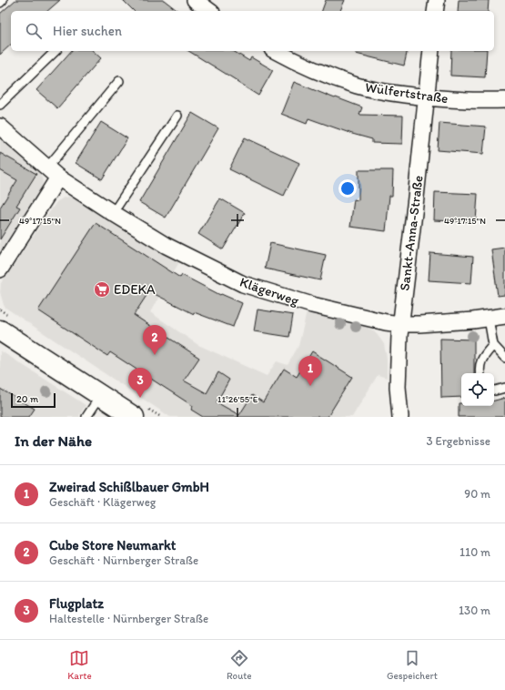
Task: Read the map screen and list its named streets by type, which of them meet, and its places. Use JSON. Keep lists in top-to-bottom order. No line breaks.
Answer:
{"streets":{"street":["Wülfertstraße","Sankt-Anna-Straße","Klägerweg"]},"crossings":[["Wülfertstraße","Sankt-Anna-Straße"],["Sankt-Anna-Straße","Klägerweg"]],"places":{"supermarket":["EDEKA"]},"scale_bar":"20 m","page":{"search":"Hier suchen","pins":["2","1","3"],"scale":"20 m","heading":["In der Nähe","3 Ergebnisse"],"list":[{"mark":"1","name":"Zweirad Schißlbauer GmbH","note":"Geschäft · Klägerweg","value":"90 m"},{"mark":"2","name":"Cube Store Neumarkt","note":"Geschäft · Nürnberger Straße","value":"110 m"},{"mark":"3","name":"Flugplatz","note":"Haltestelle · Nürnberger Straße","value":"130 m"}],"nav":["Karte","Route","Gespeichert"]},"coordinates":["49°17'15\"N","11°26'55\"E"]}
